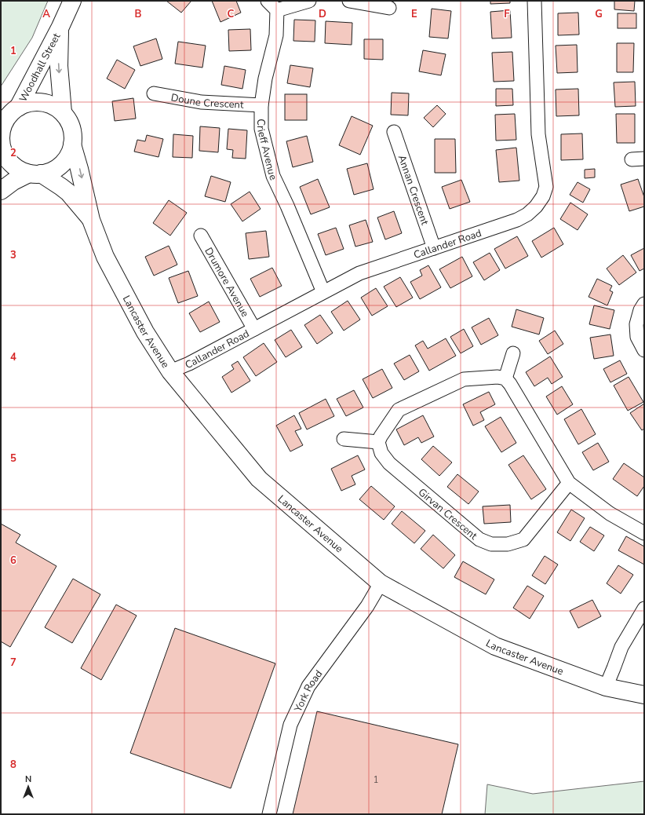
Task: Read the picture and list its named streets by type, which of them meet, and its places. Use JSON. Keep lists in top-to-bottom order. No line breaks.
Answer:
{"streets":{"main road":["Woodhall Street","Lancaster Avenue"],"street":["Doune Crescent","Crieff Avenue","Annan Crescent","Callander Road","Drumore Avenue","Girvan Crescent","York Road"]},"crossings":[["Woodhall Street","Lancaster Avenue"],["Doune Crescent","Crieff Avenue"],["Crieff Avenue","Callander Road"],["Annan Crescent","Callander Road"],["Callander Road","Drumore Avenue"],["Callander Road","Lancaster Avenue"],["Lancaster Avenue","York Road"]],"one_way":["Woodhall Street"],"house_numbers":["1"],"north":"top","grid":{"columns":["A","B","C","D","E","F","G"],"rows":["1","2","3","4","5","6","7","8"]}}
